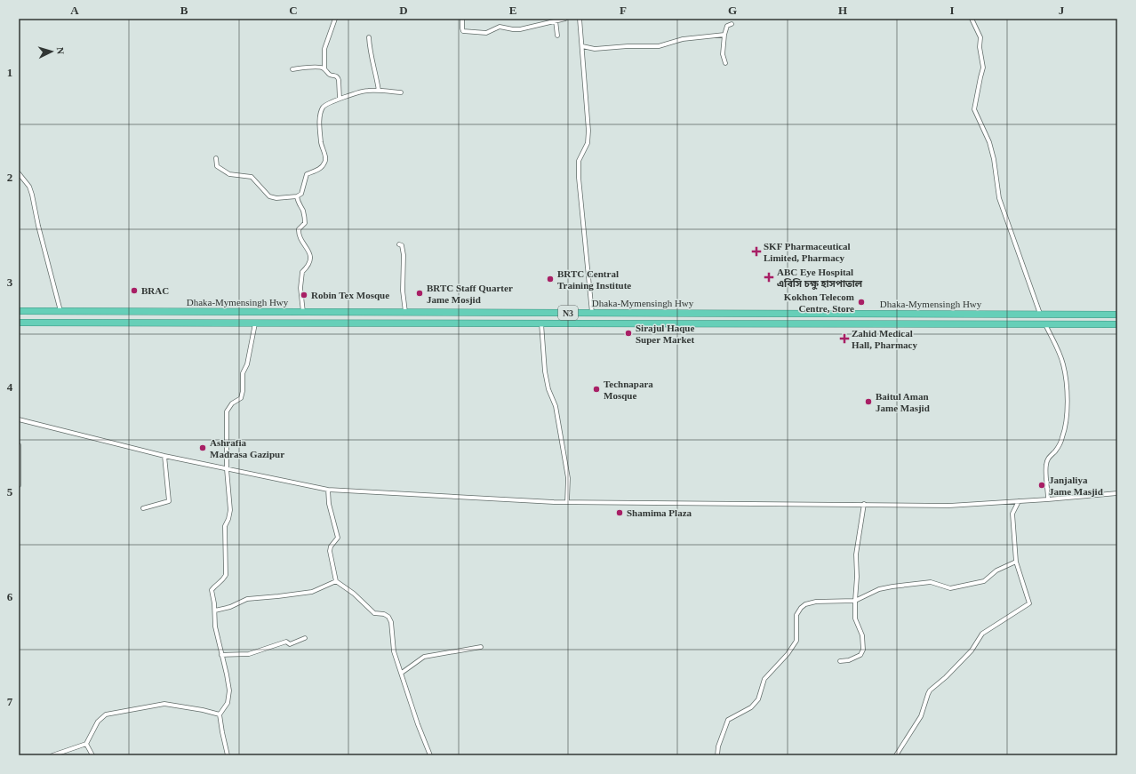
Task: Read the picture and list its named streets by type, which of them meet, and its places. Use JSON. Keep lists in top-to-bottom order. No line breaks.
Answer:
{"streets":{"highway":["Dhaka-Mymensingh Hwy","N3"]},"places":{"health":["SKF Pharmaceutical Limited, Pharmacy","ABC Eye Hospital এবিসি চক্ষু হাসপাতাল","Zahid Medical Hall, Pharmacy"],"other":["BRTC Central Training Institute","BRAC","BRTC Staff Quarter Jame Mosjid","Robin Tex Mosque","Kokhon Telecom Centre, Store","Sirajul Haque Super Market","Technapara Mosque","Baitul Aman Jame Masjid","Ashrafia Madrasa Gazipur","Janjaliya Jame Masjid","Shamima Plaza"]},"north":"right","grid":{"columns":["A","B","C","D","E","F","G","H","I","J"],"rows":["1","2","3","4","5","6","7"]}}
